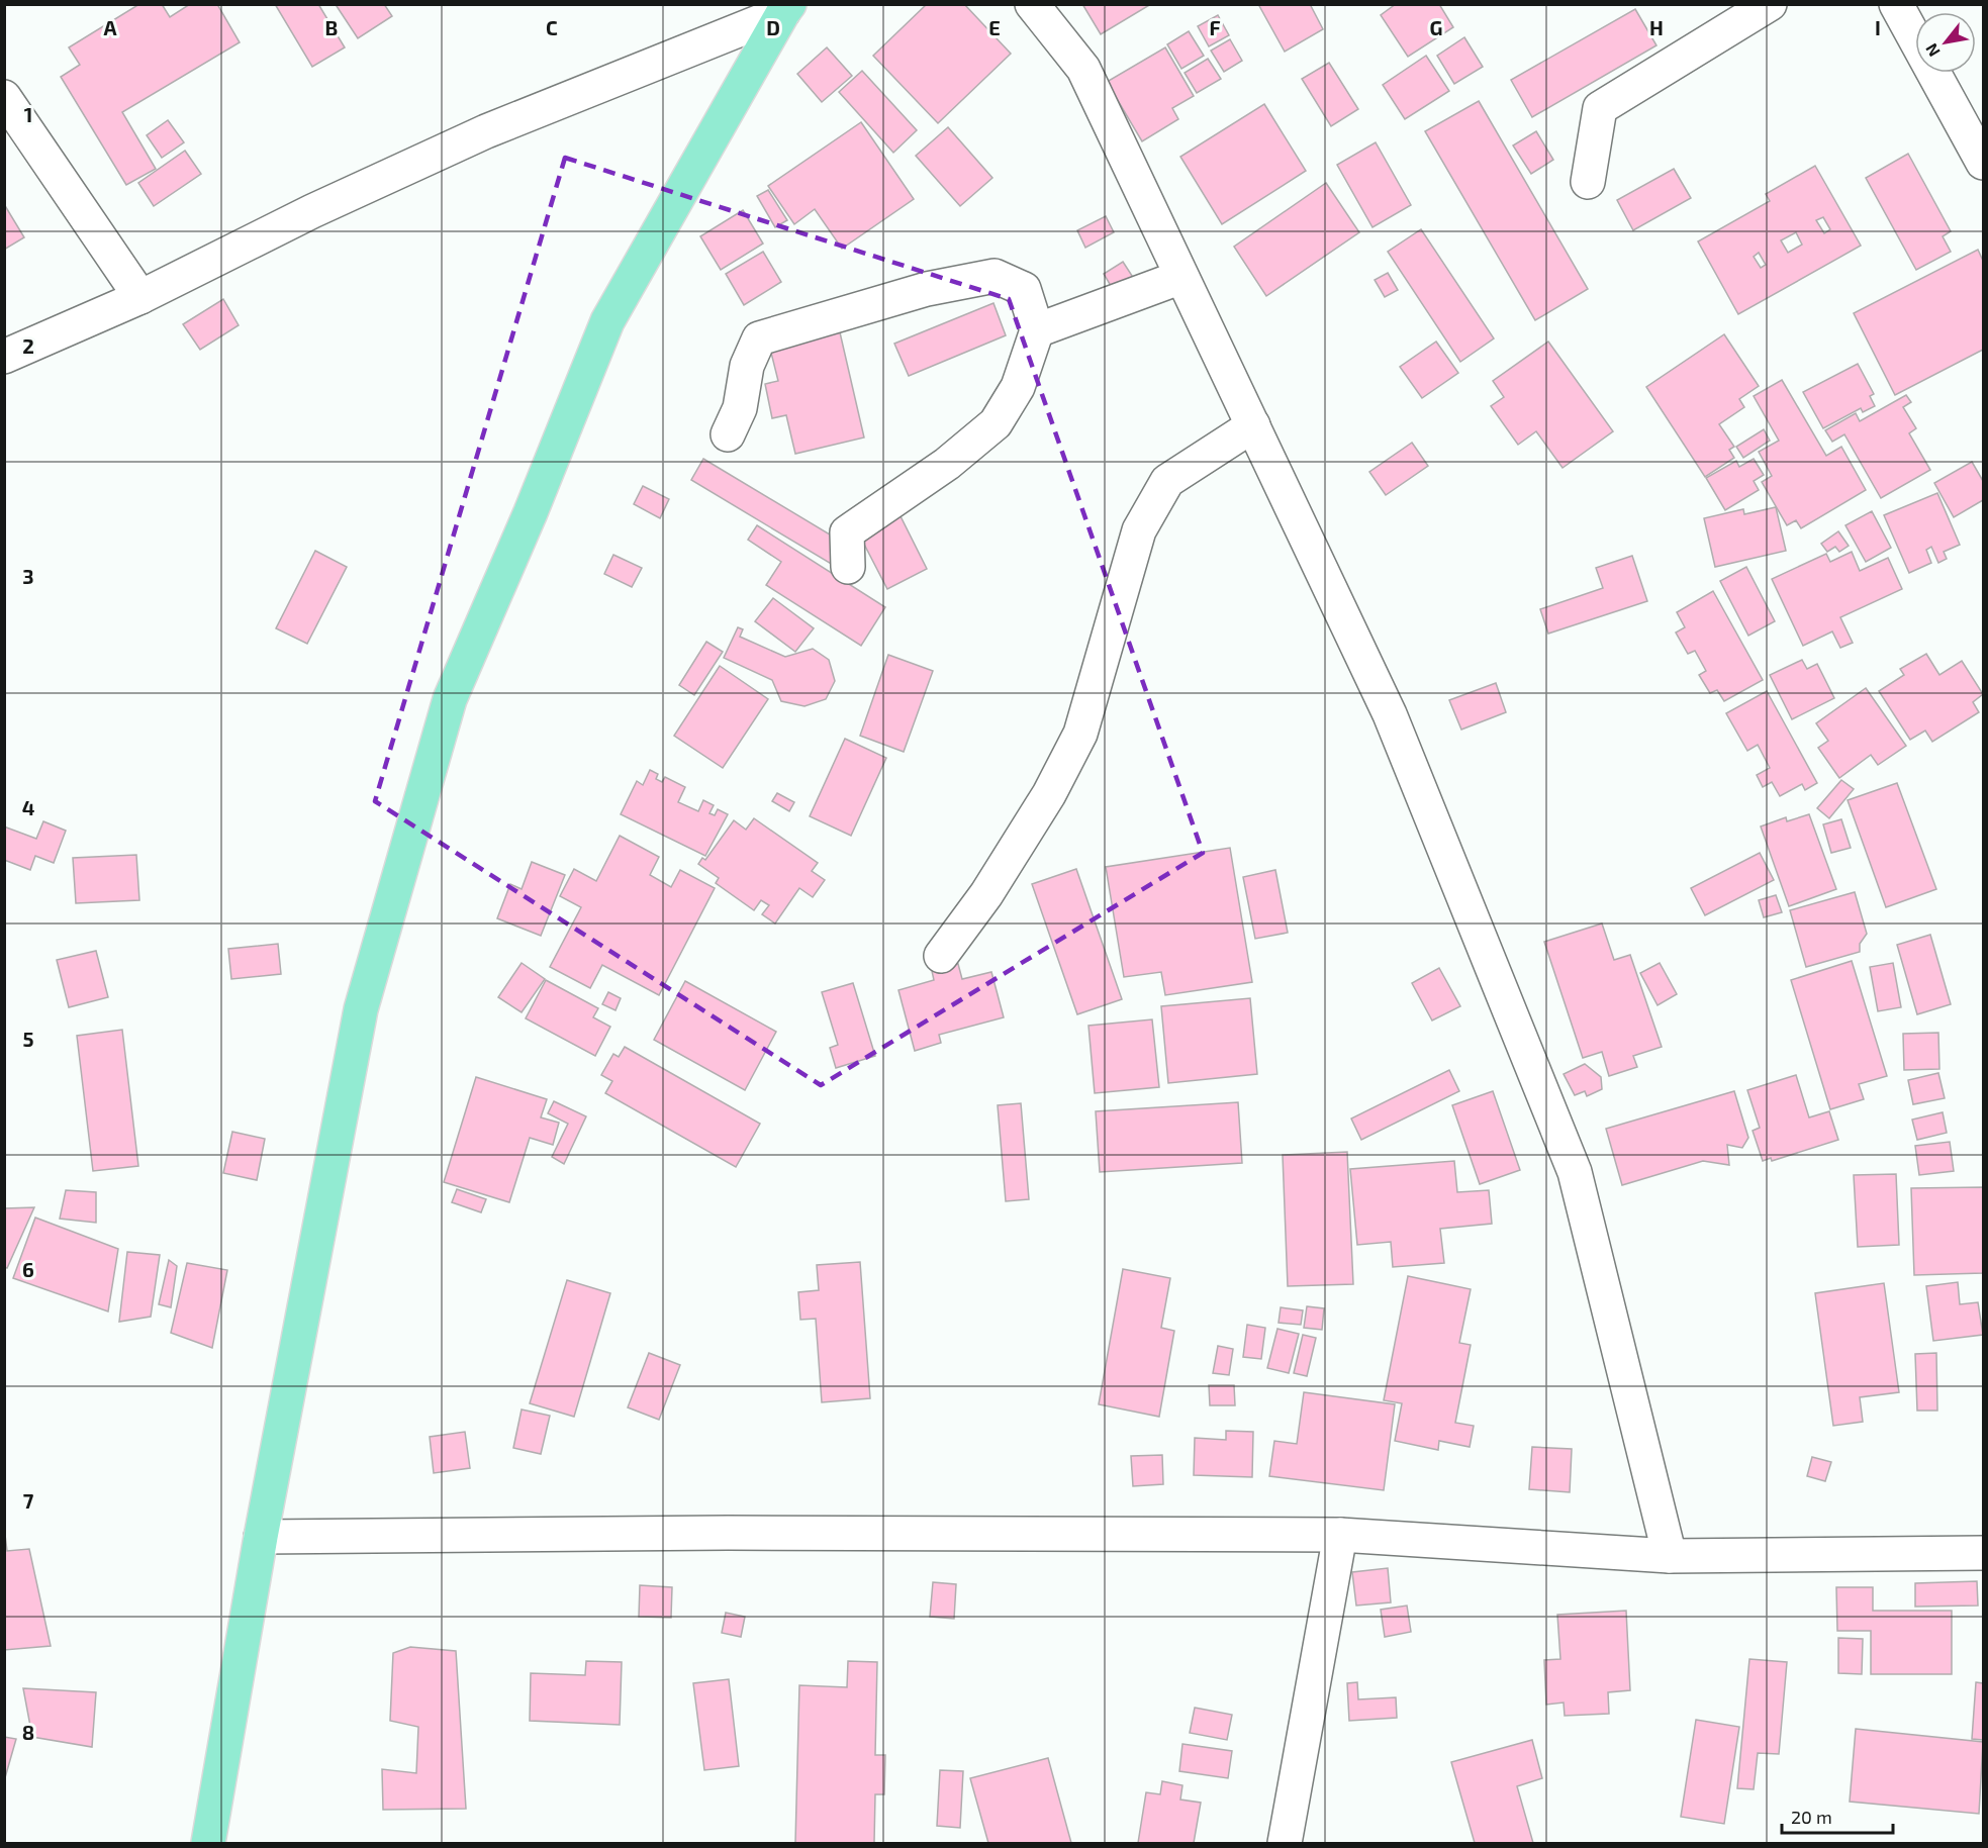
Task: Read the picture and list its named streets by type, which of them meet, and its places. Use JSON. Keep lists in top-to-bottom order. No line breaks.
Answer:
{"scale_bar":"20 m","north":"bottom left","grid":{"columns":["A","B","C","D","E","F","G","H","I"],"rows":["1","2","3","4","5","6","7","8"]}}
